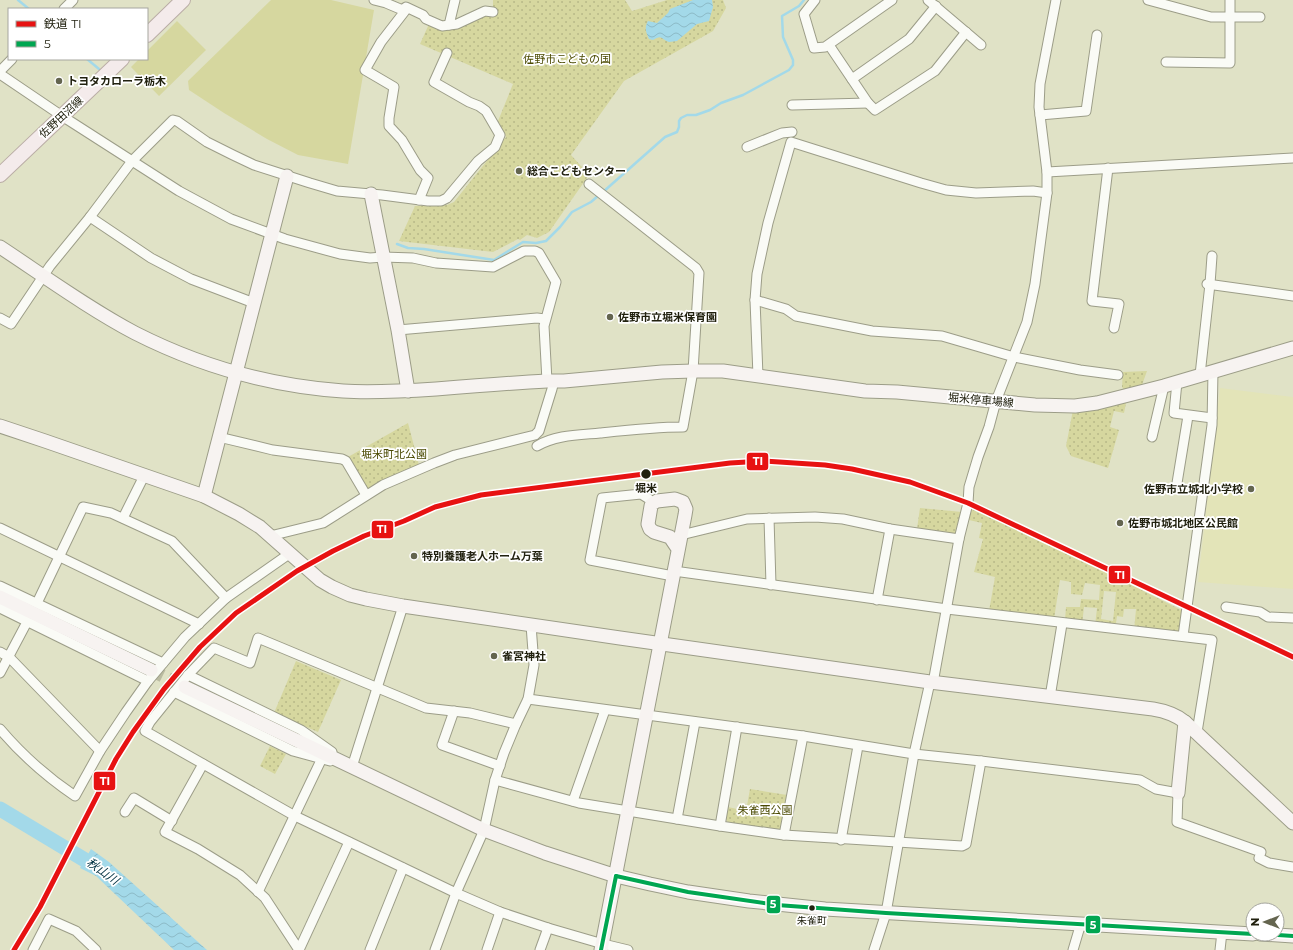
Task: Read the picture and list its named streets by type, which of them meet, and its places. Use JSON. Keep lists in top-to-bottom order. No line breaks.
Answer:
{"streets":{"main road":["佐野田沼線"],"street":["堀米停車場線"]},"water":["秋山川"],"parks":["佐野市こどもの国","堀米町北公園","朱雀西公園"],"places":["トヨタカローラ栃木","総合こどもセンター","佐野市立堀米保育園","堀米","佐野市立城北小学校","佐野市城北地区公民館","特別養護老人ホーム万葉","雀宮神社","朱雀町"],"lines":["rail line TI","transit line 5"],"legend":["鉄道 TI","5"],"north":"left"}
